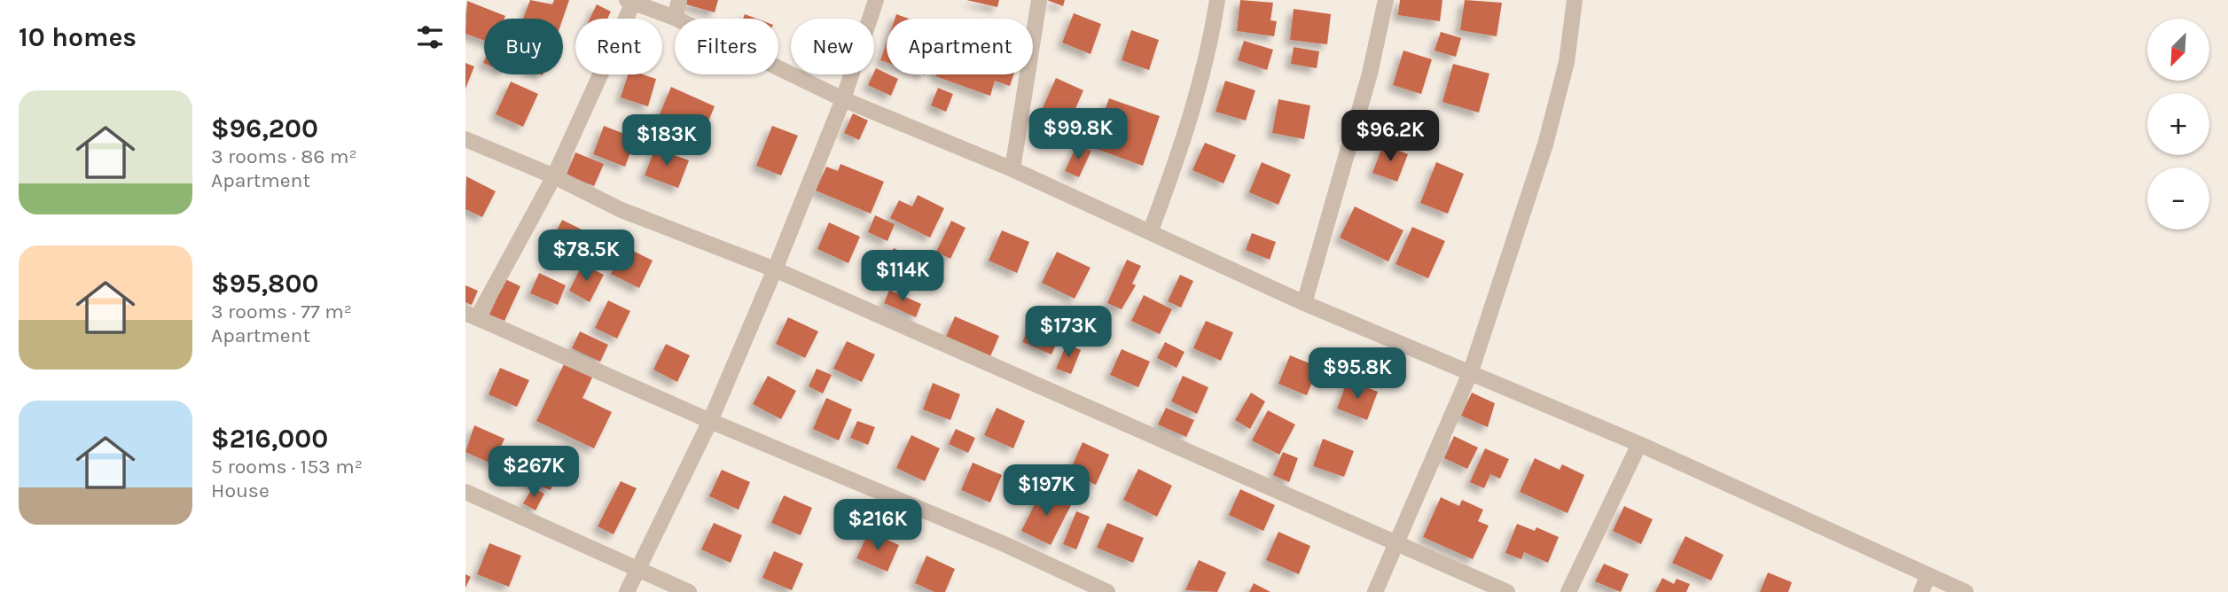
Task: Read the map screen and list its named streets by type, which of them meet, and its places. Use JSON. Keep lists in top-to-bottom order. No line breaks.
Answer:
{"north":"bottom left","page":{"heading":"10 homes","map_buttons":["+","−"],"chip":["Buy","Rent","Filters","New","Apartment"],"list":[{"name":"$96,200","note":"3 rooms · 86 m² · Apartment"},{"name":"$95,800","note":"3 rooms · 77 m² · Apartment"},{"name":"$216,000","note":"5 rooms · 153 m² · House"}],"price":["$99.8K","$96.2K","$183K","$78.5K","$114K","$173K","$95.8K","$267K","$197K","$216K"]}}
